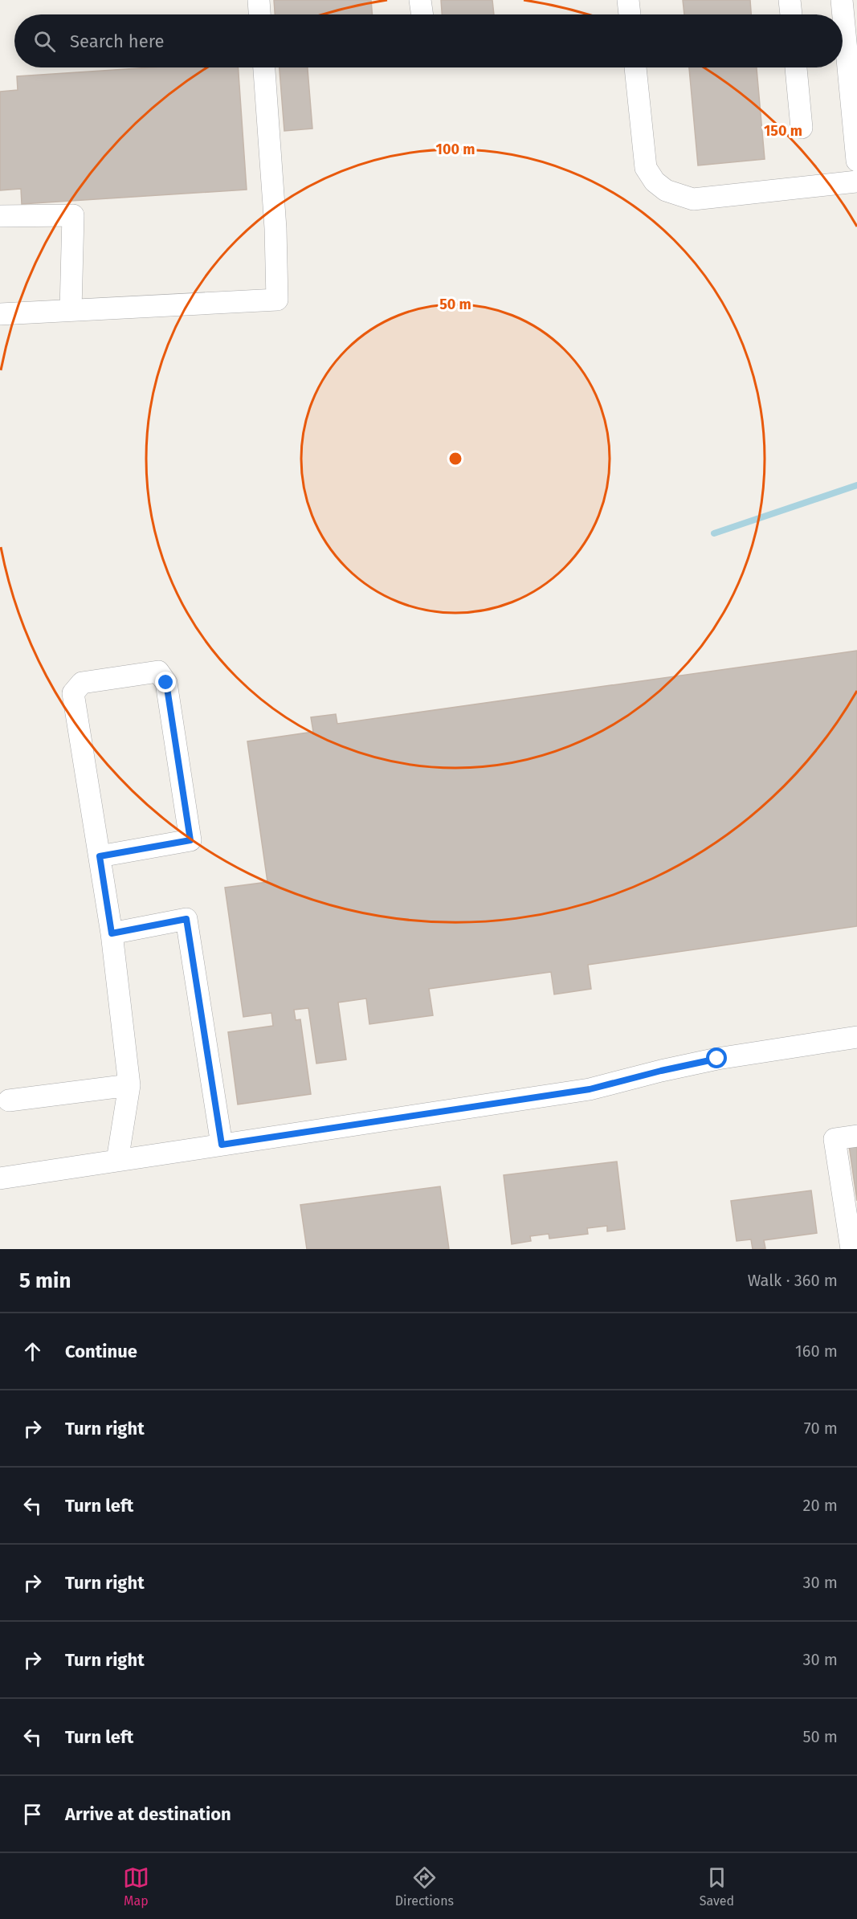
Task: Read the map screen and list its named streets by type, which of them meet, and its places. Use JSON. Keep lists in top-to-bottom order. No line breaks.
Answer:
{"page":{"search":"Search here","heading":["5 min","Walk · 360 m"],"list":[["Continue","160 m"],["Turn right","70 m"],["Turn left","20 m"],["Turn right","30 m"],["Turn right","30 m"],["Turn left","50 m"],"Arrive at destination"],"nav":["Map","Directions","Saved"]},"rings":["150 m","100 m","50 m"]}
